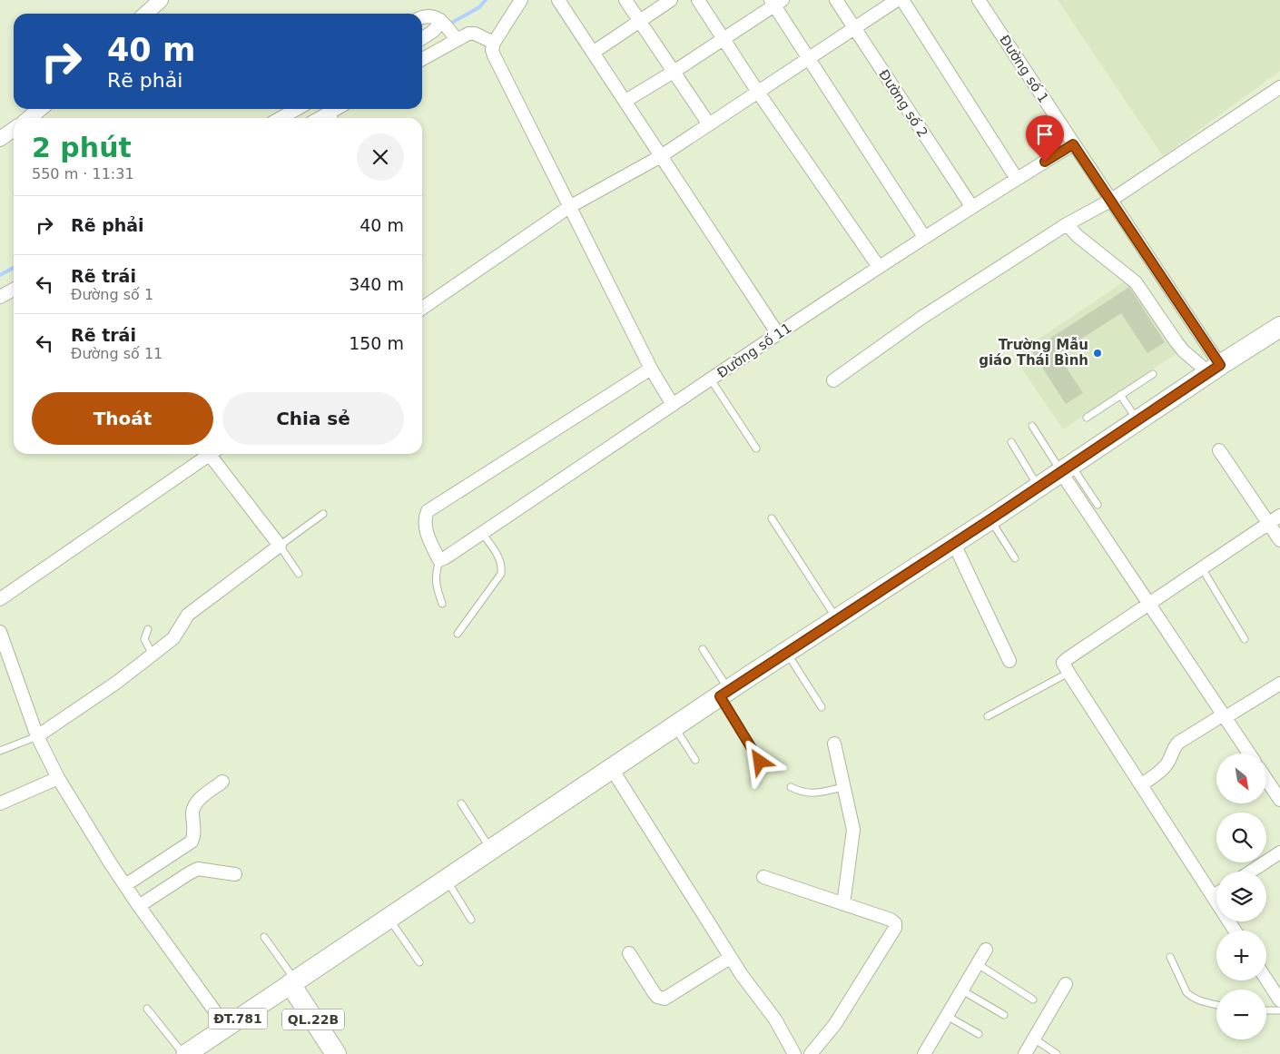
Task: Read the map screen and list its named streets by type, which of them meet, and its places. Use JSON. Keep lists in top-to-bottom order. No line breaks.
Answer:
{"streets":{"highway":["QL.22B"],"main road":["ĐT.781"],"street":["Đường số 1","Đường số 2","Đường số 11"]},"crossings":[["Đường số 1","Đường số 11"],["Đường số 2","Đường số 11"],["ĐT.781","QL.22B"]],"places":["Trường Mẫu giáo Thái Bình"],"north":"bottom right","page":{"turn":["40 m","Rẽ phải"],"heading":["2 phút","550 m · 11:31"],"list":[{"name":"Rẽ phải","value":"40 m"},{"name":"Rẽ trái","note":"Đường số 1","value":"340 m"},{"name":"Rẽ trái","note":"Đường số 11","value":"150 m"}],"buttons":["Thoát","Chia sẻ"],"map_buttons":["+","−"]}}
